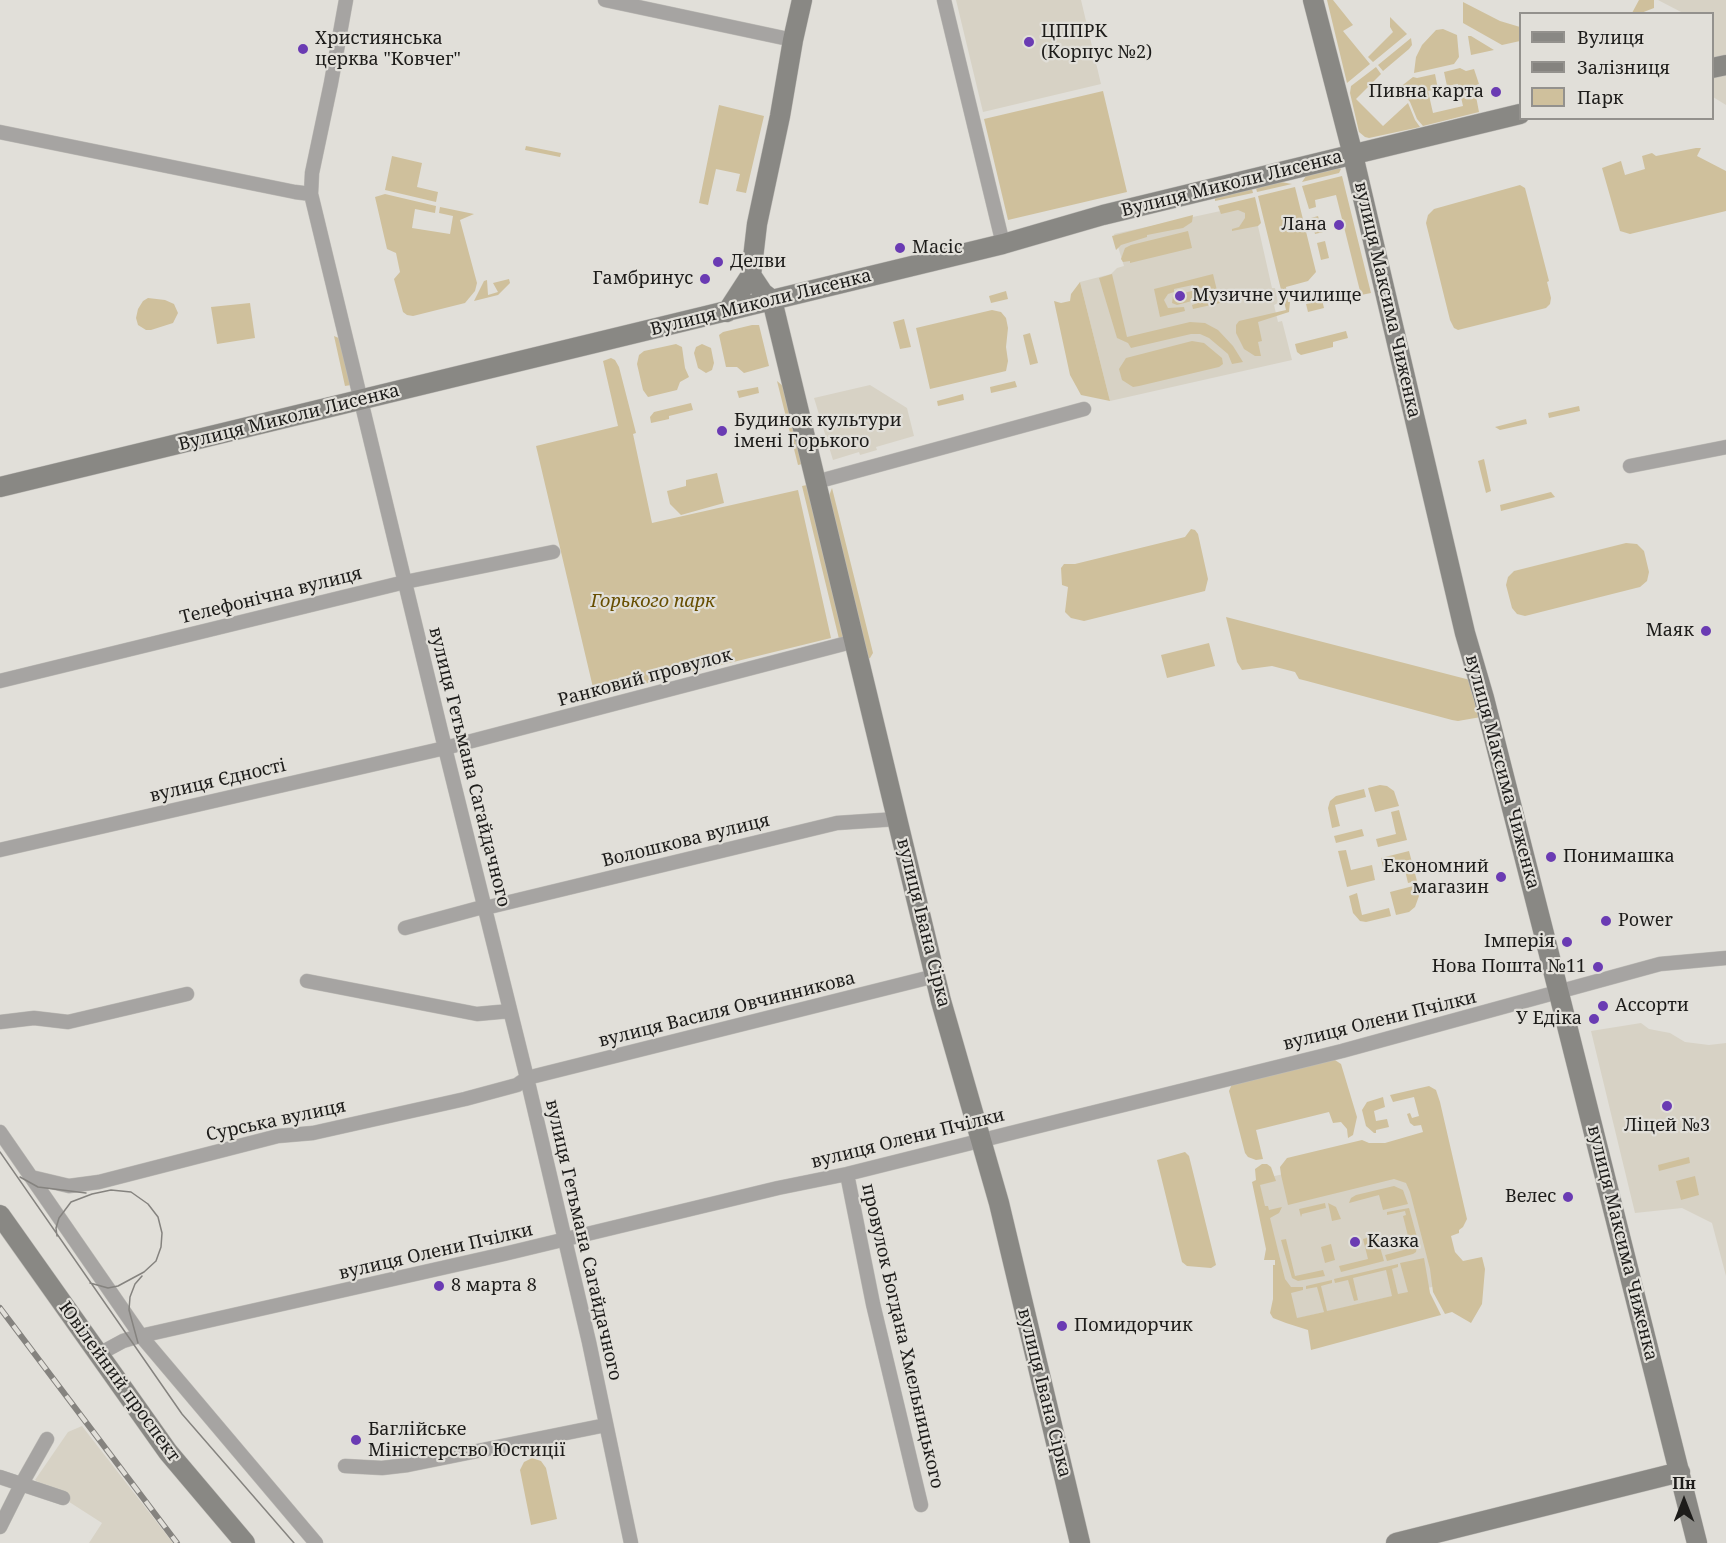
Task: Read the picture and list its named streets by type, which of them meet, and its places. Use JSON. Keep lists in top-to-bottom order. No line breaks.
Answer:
{"streets":{"street":["Вулиця Миколи Лисенка","вулиця Максима Чиженка","Телефонічна вулиця","Ранковий провулок","вулиця Гетьмана Сагайдачного","вулиця Єдності","Волошкова вулиця","вулиця Івана Сірка","вулиця Василя Овчинникова","вулиця Олени Пчілки","Сурська вулиця","провулок Богдана Хмельницького","Ювілейний проспект"]},"crossings":[["Вулиця Миколи Лисенка","вулиця Максима Чиженка"],["Вулиця Миколи Лисенка","вулиця Гетьмана Сагайдачного"],["Вулиця Миколи Лисенка","вулиця Івана Сірка"],["вулиця Максима Чиженка","вулиця Олени Пчілки"],["Телефонічна вулиця","вулиця Гетьмана Сагайдачного"],["Ранковий провулок","вулиця Гетьмана Сагайдачного"],["Ранковий провулок","вулиця Єдності"],["Ранковий провулок","вулиця Івана Сірка"],["вулиця Гетьмана Сагайдачного","вулиця Єдності"],["вулиця Гетьмана Сагайдачного","Волошкова вулиця"],["вулиця Гетьмана Сагайдачного","вулиця Василя Овчинникова"],["вулиця Гетьмана Сагайдачного","вулиця Олени Пчілки"],["вулиця Гетьмана Сагайдачного","Сурська вулиця"],["Волошкова вулиця","вулиця Івана Сірка"],["вулиця Івана Сірка","вулиця Василя Овчинникова"],["вулиця Івана Сірка","вулиця Олени Пчілки"],["вулиця Василя Овчинникова","Сурська вулиця"],["вулиця Олени Пчілки","провулок Богдана Хмельницького"],["вулиця Олени Пчілки","Ювілейний проспект"]],"parks":["Горького парк"],"places":["ЦППРК (Корпус №2)","Християнська церква \"Ковчег\"","Пивна карта","Лана","Macic","Делви","Гамбринус","Музичне училище","Будинок культури імені Горького","Маяк","Понимашка","Економний магазин","Power","Імперія","Нова Пошта №11","Ассорти","У Едіка","Ліцей №3","Велес","Казка","8 марта 8","Помидорчик","Баглійське Міністерство Юстиції"],"legend":["Вулиця","Залізниця","Парк"],"north":"top"}
